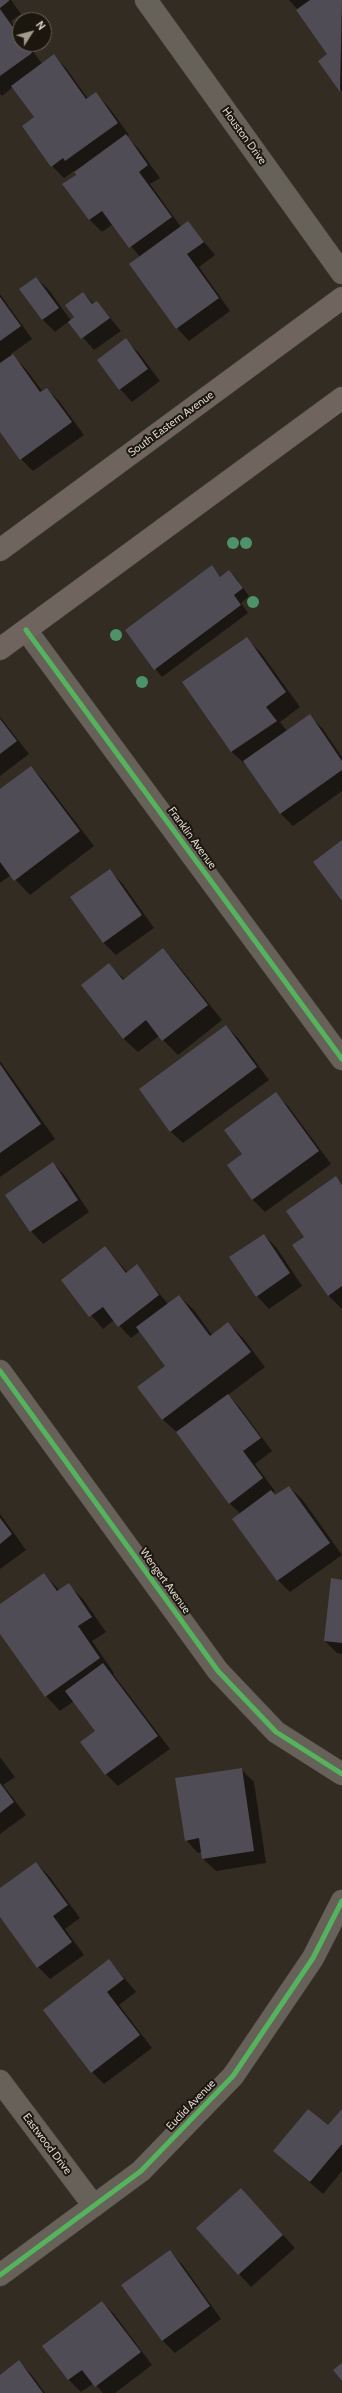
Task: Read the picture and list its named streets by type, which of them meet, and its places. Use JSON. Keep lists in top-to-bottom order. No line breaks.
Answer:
{"streets":{"main road":["South Eastern Avenue"],"street":["Houston Drive","Franklin Avenue","Wengert Avenue","Euclid Avenue","Eastwood Drive"]},"crossings":[["Euclid Avenue","Eastwood Drive"]],"north":"top right"}
